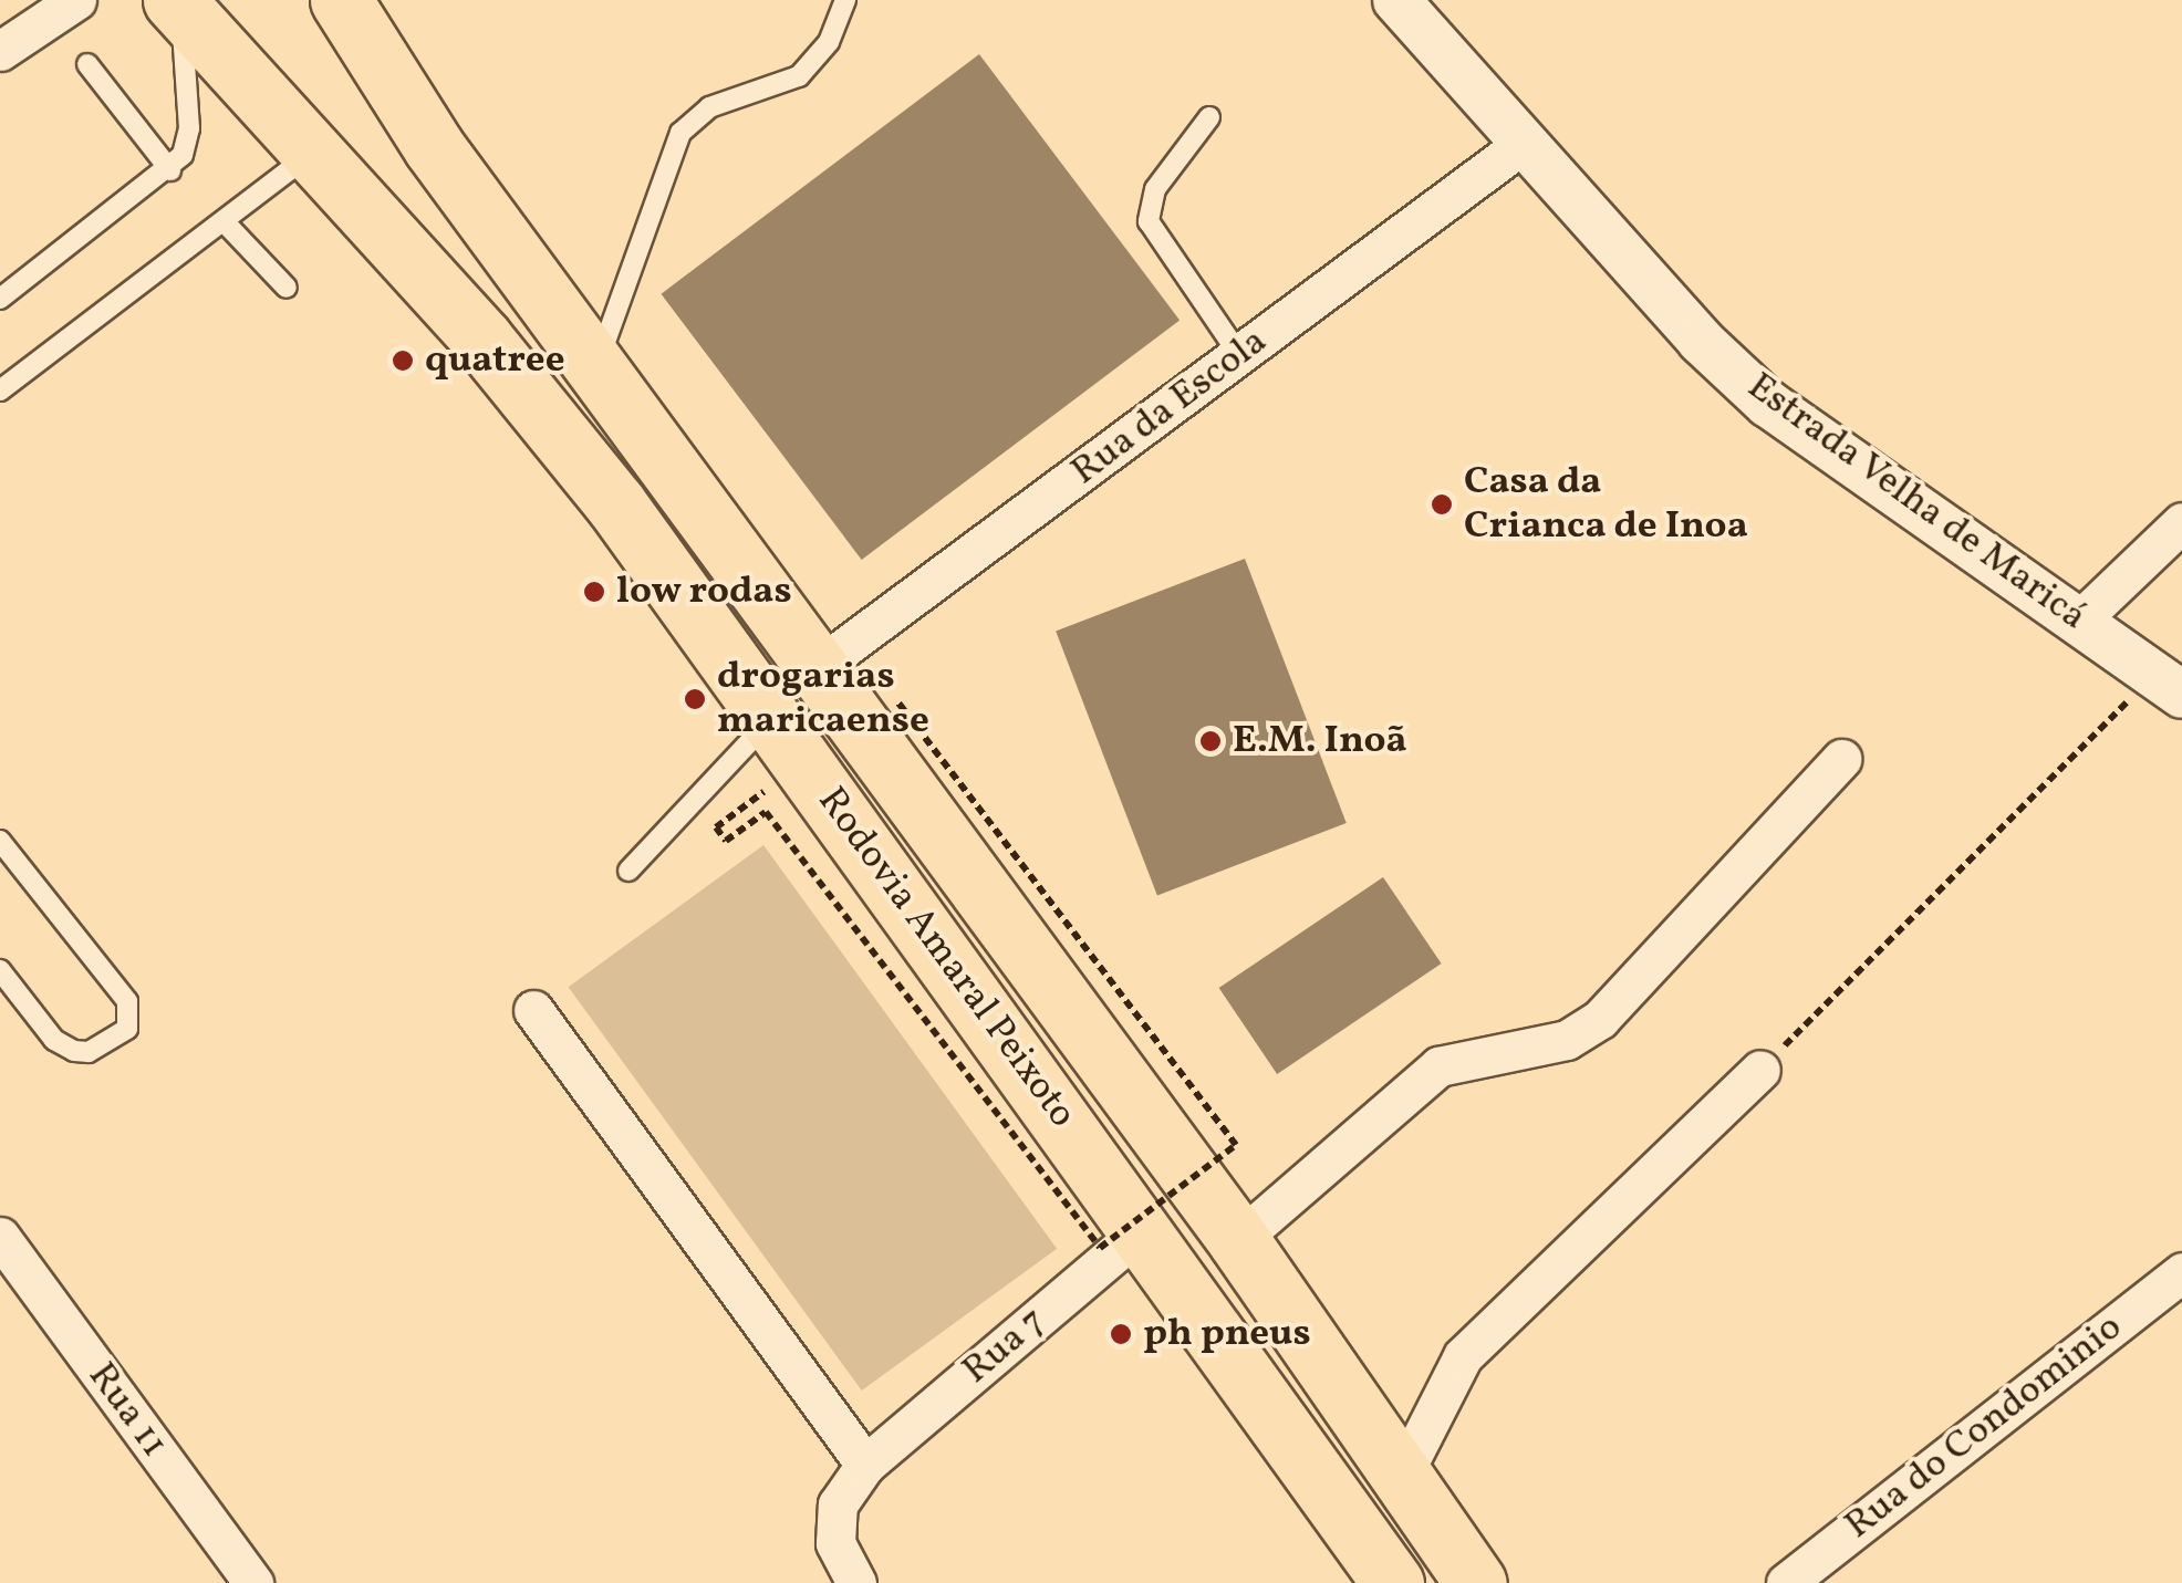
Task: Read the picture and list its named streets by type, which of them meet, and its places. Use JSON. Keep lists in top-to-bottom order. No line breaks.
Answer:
{"streets":{"highway":["Rodovia Amaral Peixoto"],"street":["Rua da Escola","Estrada Velha de Maricá","Rua 7","Rua 11","Rua do Condominio"]},"crossings":[["Rua da Escola","Estrada Velha de Maricá"],["Rua da Escola","Rodovia Amaral Peixoto"],["Rodovia Amaral Peixoto","Rua 7"]],"places":["quatree","Casa da Crianca de Inoa","low rodas","drogarias maricaense","E.M. Inoã","ph pneus"]}
